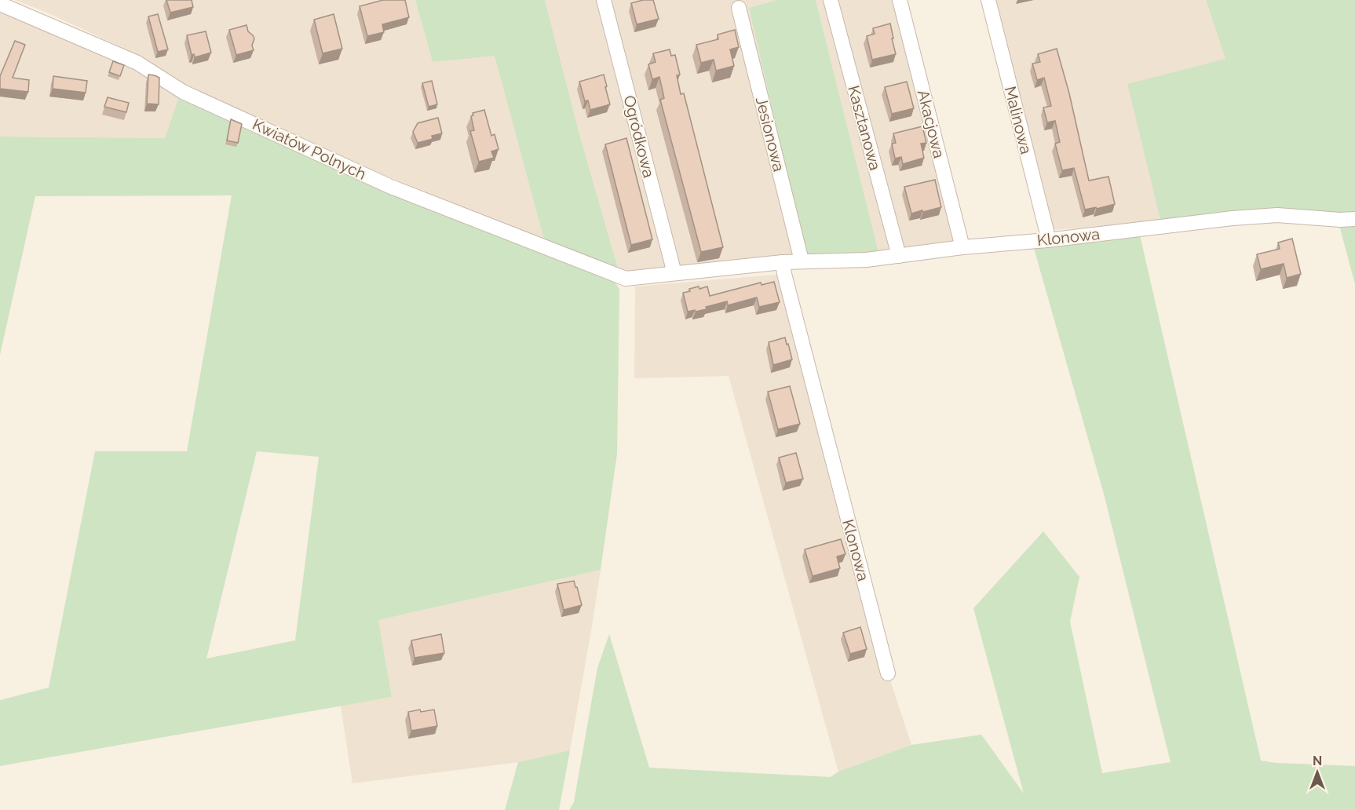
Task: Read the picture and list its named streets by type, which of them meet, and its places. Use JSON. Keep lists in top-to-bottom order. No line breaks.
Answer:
{"streets":{"street":["Malinowa","Akacjowa","Kasztanowa","Jesionowa","Ogródkowa","Kwiatów Polnych","Klonowa"]},"crossings":[["Malinowa","Klonowa"],["Akacjowa","Klonowa"],["Kasztanowa","Klonowa"],["Jesionowa","Klonowa"],["Ogródkowa","Klonowa"],["Kwiatów Polnych","Klonowa"]],"north":"top"}
